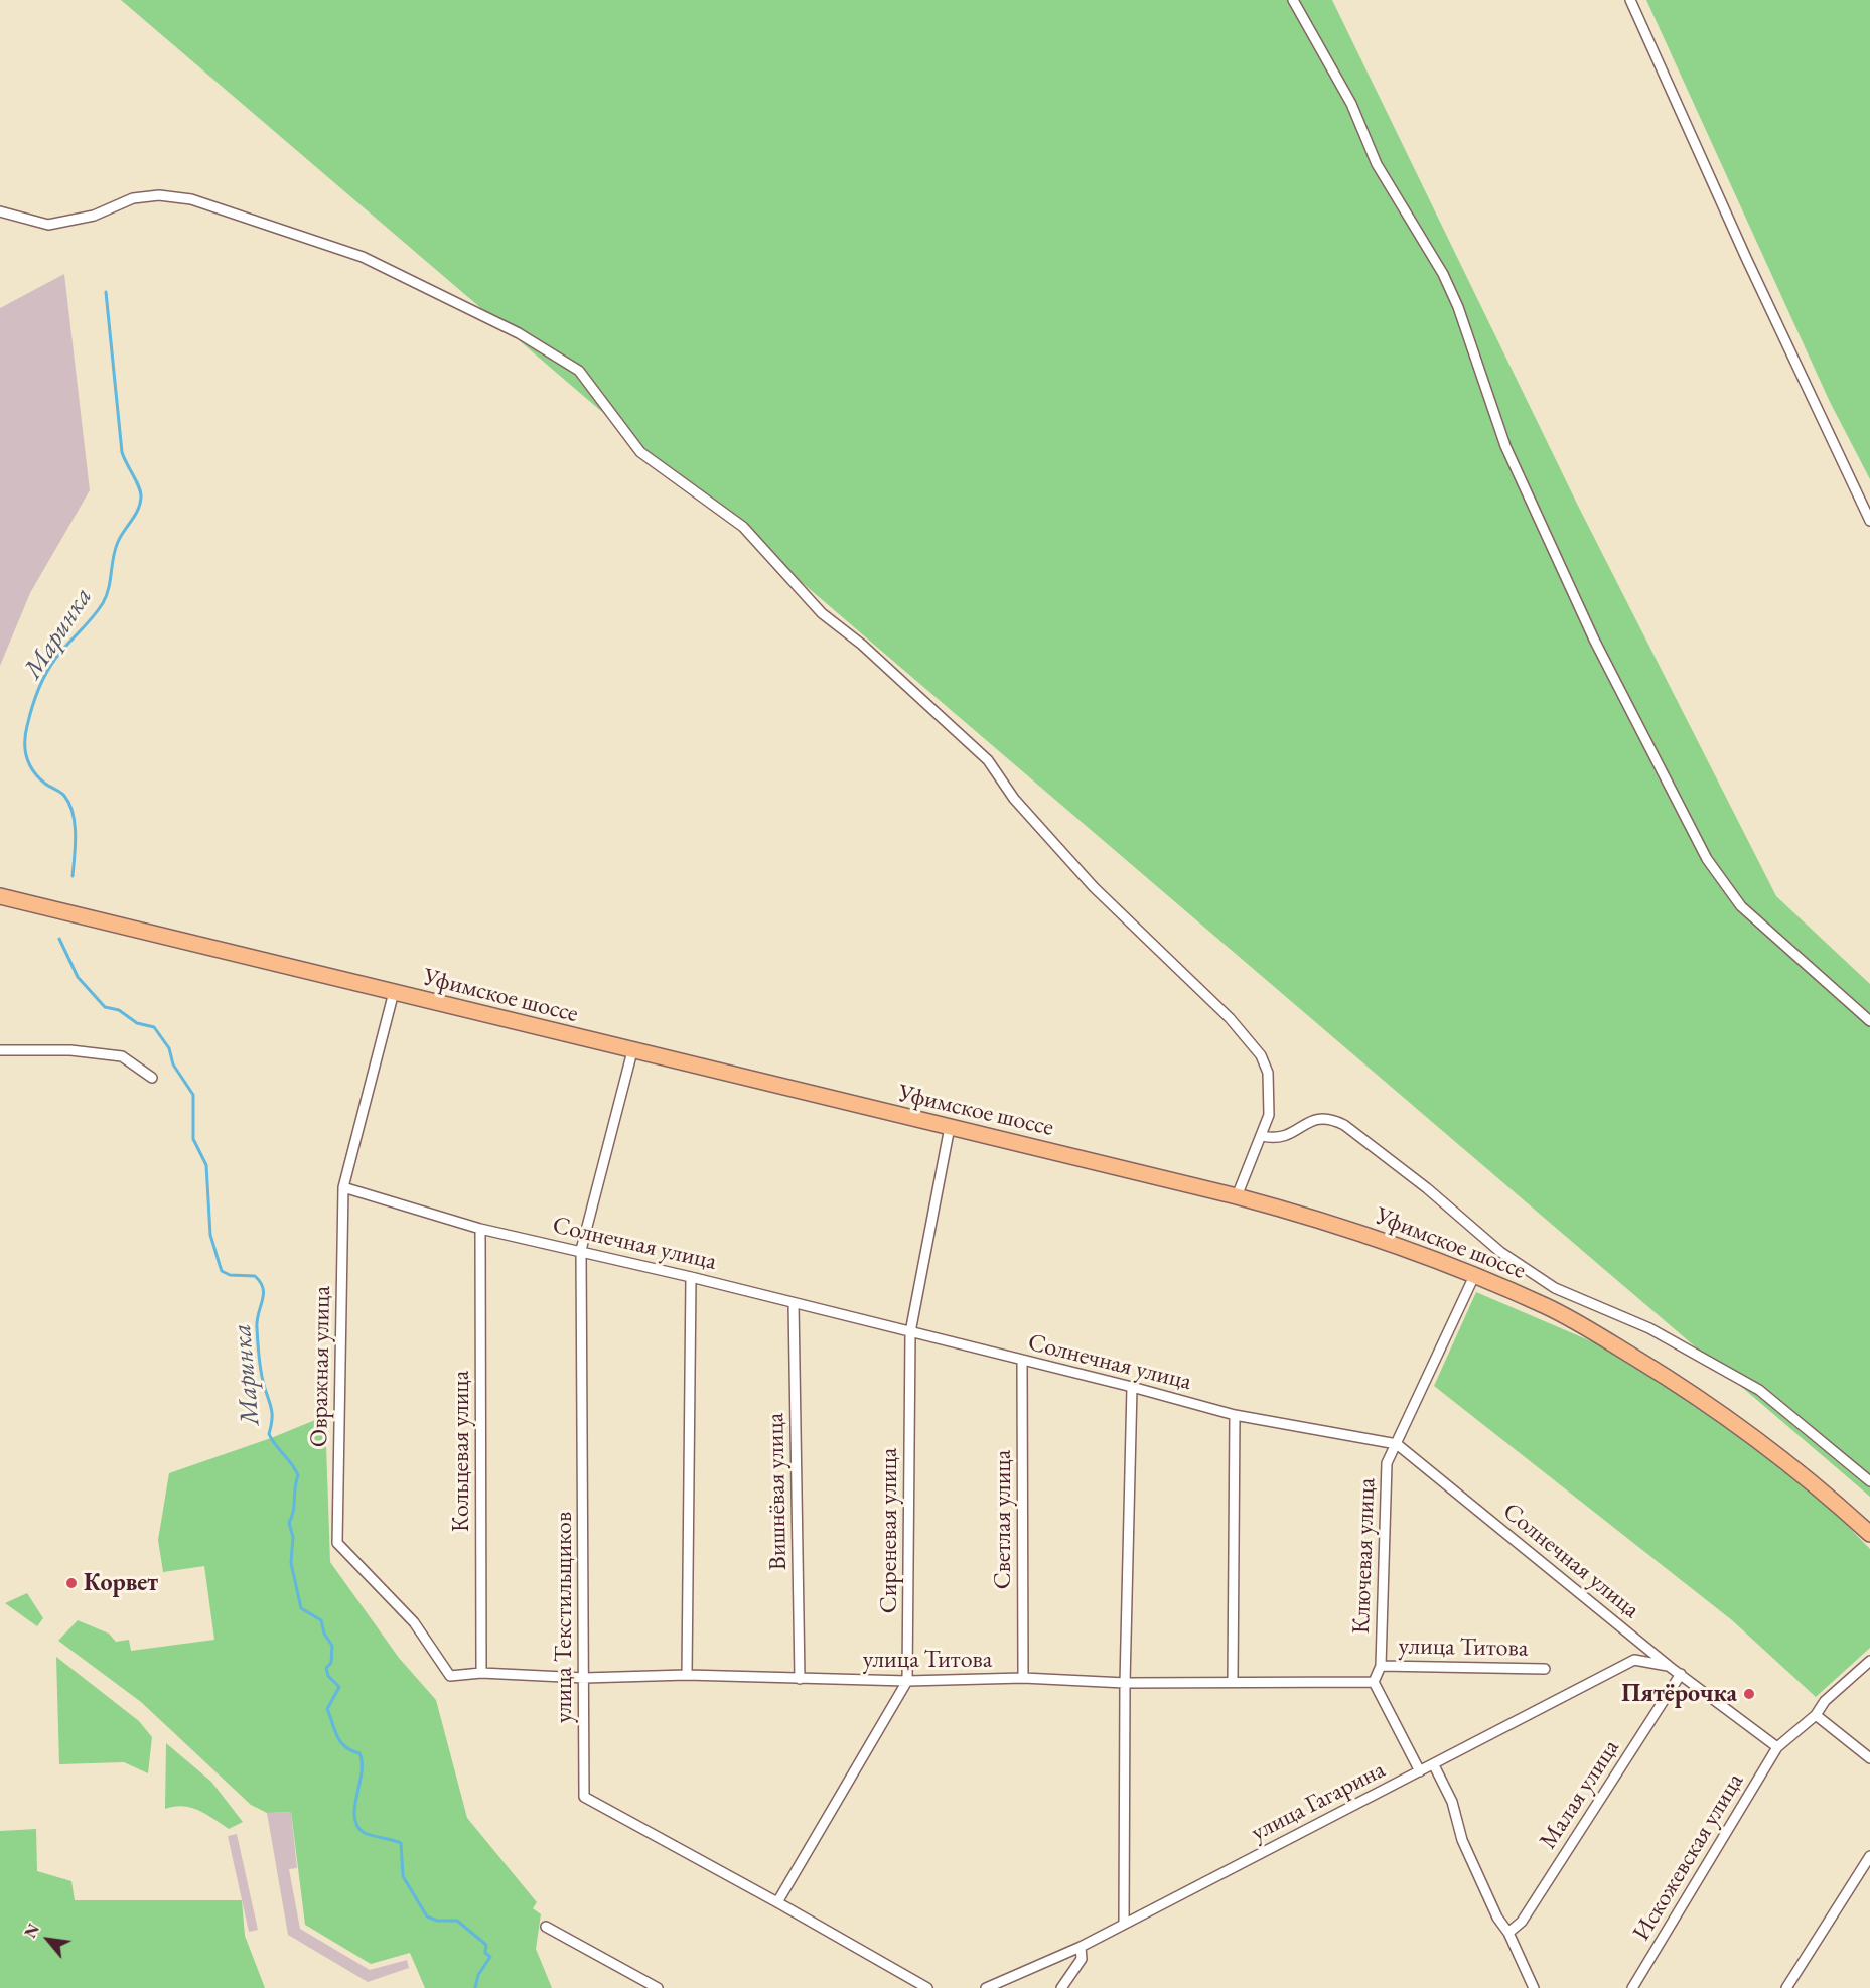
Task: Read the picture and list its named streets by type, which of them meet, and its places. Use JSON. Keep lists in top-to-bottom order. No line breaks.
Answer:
{"streets":{"main road":["Уфимское шоссе"],"street":["Солнечная улица","Овражная улица","Кольцевая улица","Вишнёвая улица","Светлая улица","Сиреневая улица","Ключевая улица","улица Текстильщиков","улица Титова","Малая улица","улица Гагарина","Искожевская улица"]},"crossings":[["Уфимское шоссе","Овражная улица"],["Уфимское шоссе","Сиреневая улица"],["Уфимское шоссе","Ключевая улица"],["Уфимское шоссе","улица Текстильщиков"],["Солнечная улица","Овражная улица"],["Солнечная улица","Кольцевая улица"],["Солнечная улица","Вишнёвая улица"],["Солнечная улица","Светлая улица"],["Солнечная улица","Сиреневая улица"],["Солнечная улица","Ключевая улица"],["Солнечная улица","улица Текстильщиков"],["Солнечная улица","Малая улица"],["Солнечная улица","улица Гагарина"],["Солнечная улица","Искожевская улица"],["Овражная улица","Кольцевая улица"],["Овражная улица","улица Титова"],["Кольцевая улица","улица Титова"],["Вишнёвая улица","улица Титова"],["Светлая улица","улица Титова"],["Сиреневая улица","улица Титова"],["Ключевая улица","улица Титова"],["улица Текстильщиков","улица Титова"]],"water":["Маринка"],"places":["Корвет","Пятёрочка"],"north":"top left"}
